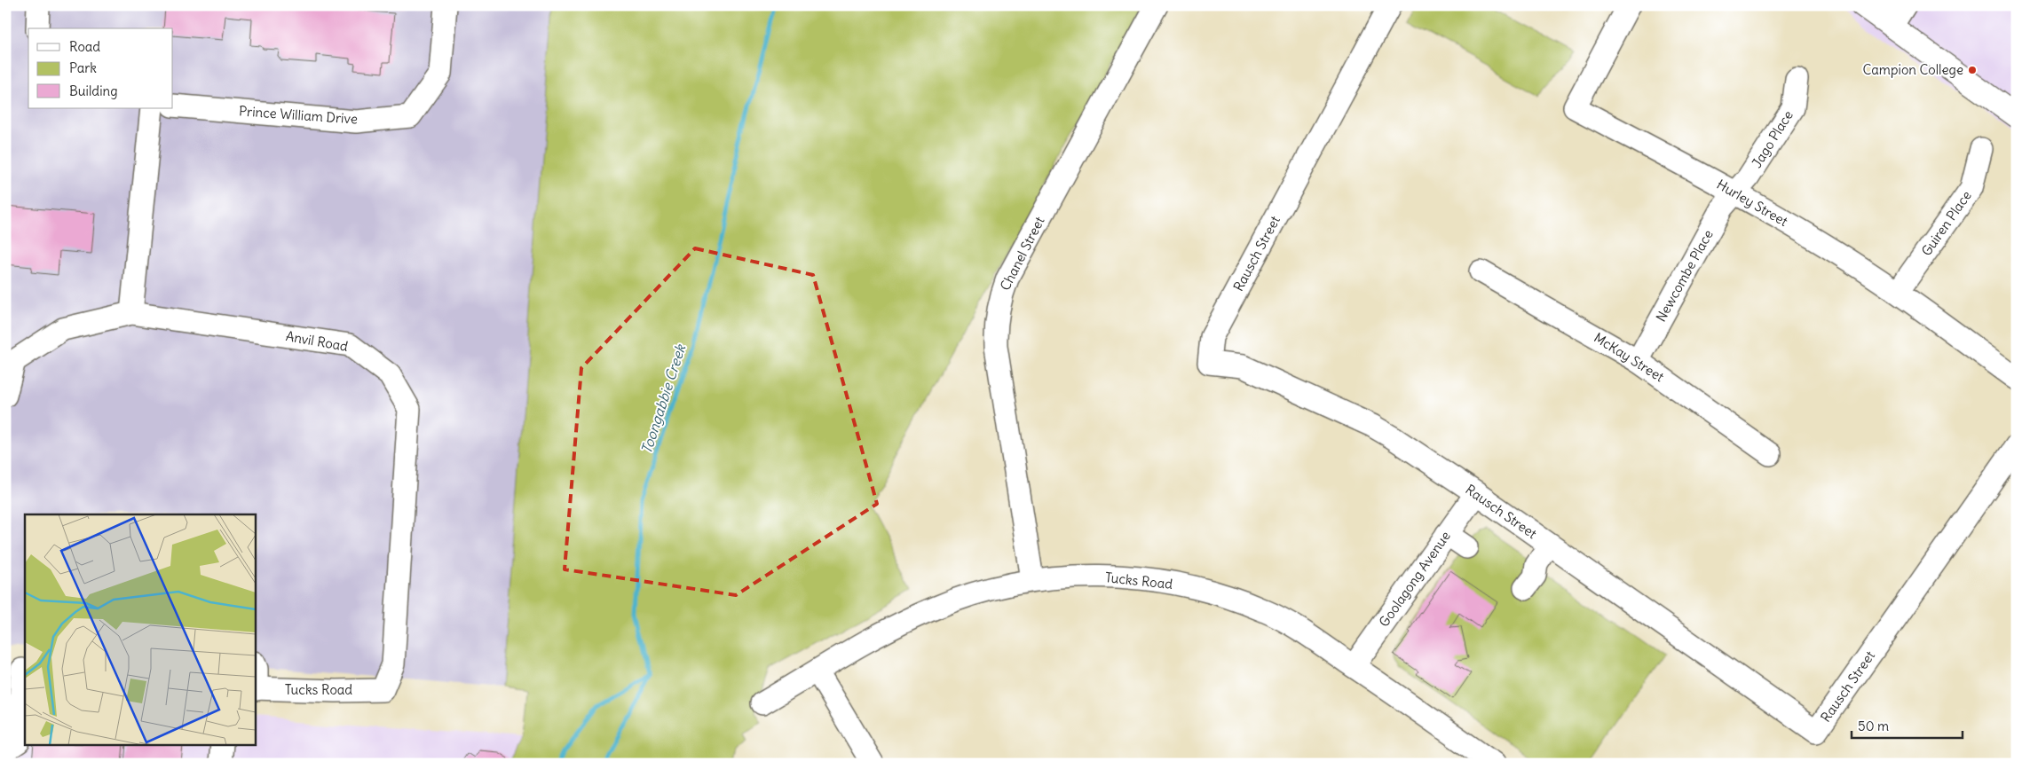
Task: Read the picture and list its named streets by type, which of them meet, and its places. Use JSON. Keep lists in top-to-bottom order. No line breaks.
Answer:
{"streets":{"street":["Prince William Drive","Jago Place","Hurley Street","Guiren Place","Chanel Street","Rausch Street","Newcombe Place","Anvil Road","McKay Street","Goolagong Avenue","Tucks Road"]},"crossings":[["Jago Place","Hurley Street"],["Jago Place","Newcombe Place"],["Hurley Street","Guiren Place"],["Hurley Street","Newcombe Place"],["Chanel Street","Tucks Road"],["Rausch Street","Goolagong Avenue"],["Newcombe Place","McKay Street"],["Anvil Road","Tucks Road"],["Goolagong Avenue","Tucks Road"]],"water":["Toongabbie Creek"],"places":["Campion College"],"legend":["Road","Park","Building"],"scale_bar":"50 m"}
